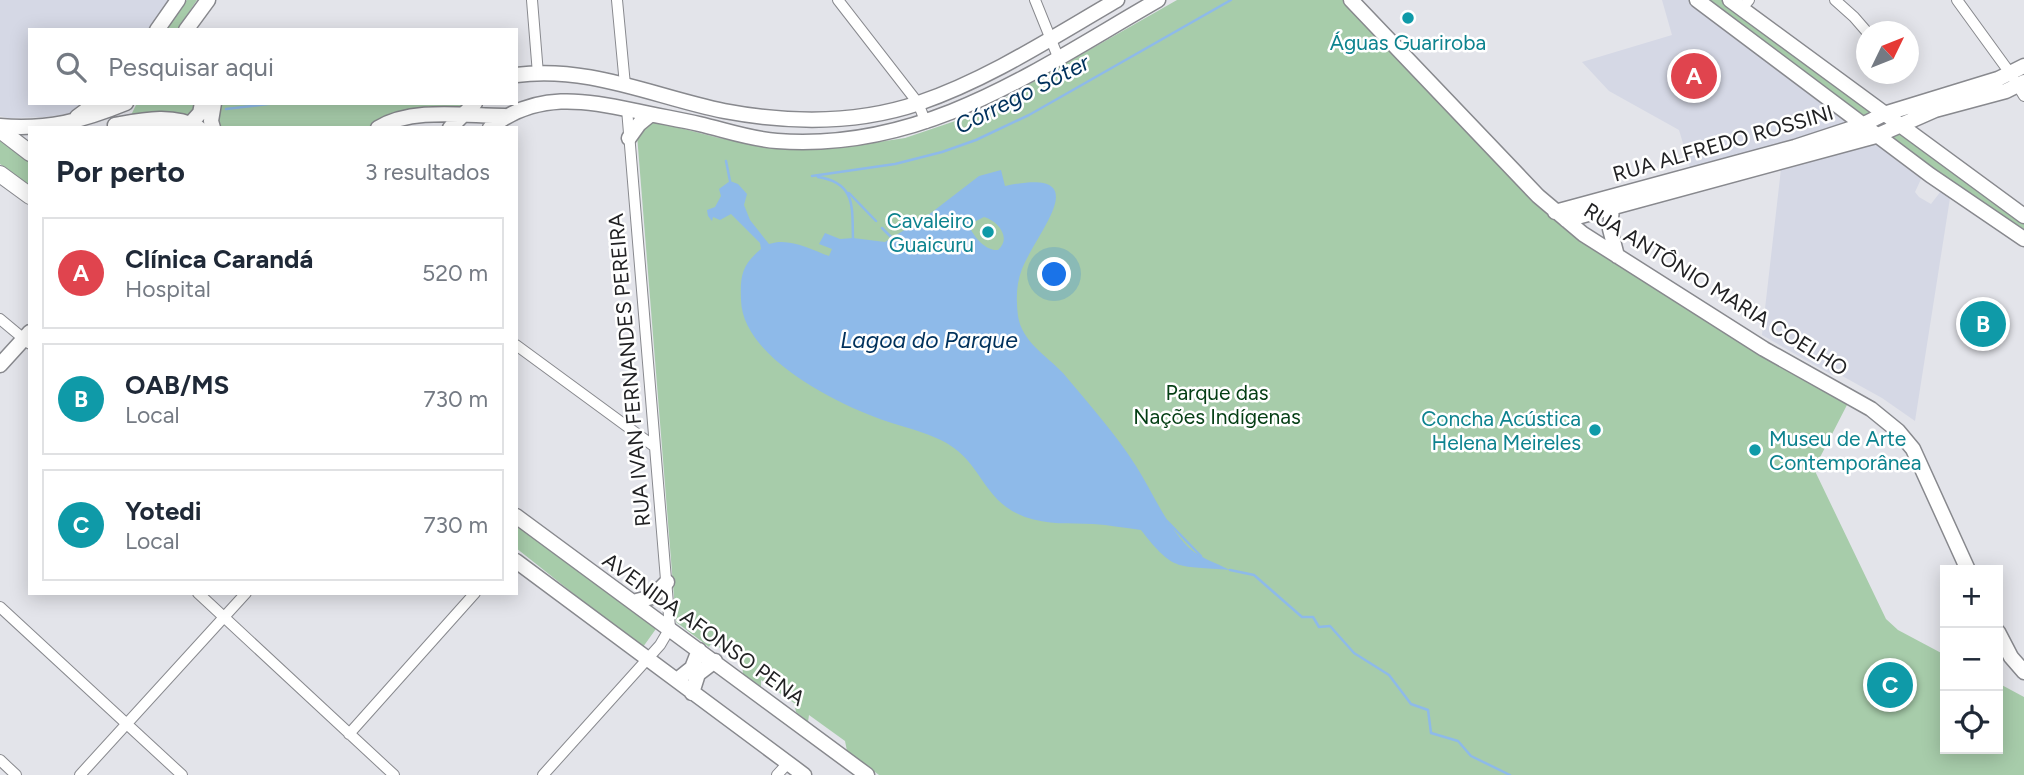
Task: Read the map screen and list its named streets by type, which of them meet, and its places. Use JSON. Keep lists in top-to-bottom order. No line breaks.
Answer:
{"streets":{"main road":["RUA ALFREDO ROSSINI","RUA ANTÔNIO MARIA COELHO","AVENIDA AFONSO PENA"],"street":["RUA IVAN FERNANDES PEREIRA"]},"crossings":[["RUA ALFREDO ROSSINI","RUA ANTÔNIO MARIA COELHO"],["RUA IVAN FERNANDES PEREIRA","AVENIDA AFONSO PENA"]],"water":["Córrego Sóter","Lagoa do Parque"],"parks":["Parque das Nações Indígenas"],"places":["Águas Guariroba","Cavaleiro Guaicuru","Concha Acústica Helena Meireles","Museu de Arte Contemporânea"],"north":"top right","page":{"search":"Pesquisar aqui","pins":["A","B","C"],"heading":["Por perto","3 resultados"],"list":[{"mark":"A","name":"Clínica Carandá","note":"Hospital","value":"520 m"},{"mark":"B","name":"OAB/MS","note":"Local","value":"730 m"},{"mark":"C","name":"Yotedi","note":"Local","value":"730 m"}],"map_buttons":["+","−"]}}
